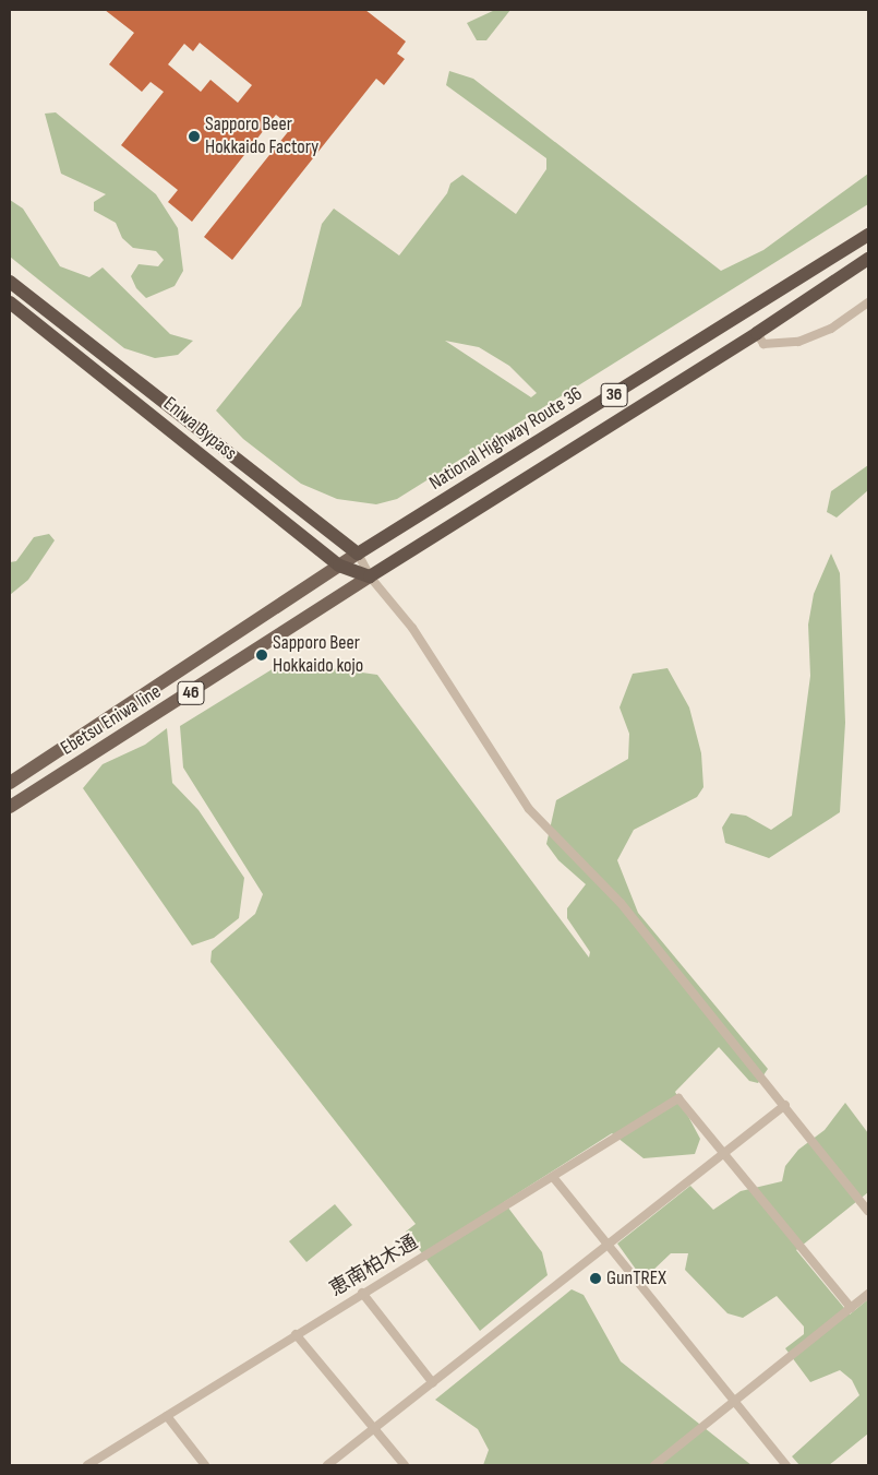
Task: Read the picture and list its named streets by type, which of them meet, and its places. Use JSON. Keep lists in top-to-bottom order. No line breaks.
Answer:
{"streets":{"highway":["36","Eniwa Bypass","National Highway Route 36"],"main road":["46","Ebetsu Eniwa line"],"street":["恵南柏木通"]},"crossings":[["36","Eniwa Bypass"],["36","Ebetsu Eniwa line"],["Eniwa Bypass","National Highway Route 36"],["Eniwa Bypass","Ebetsu Eniwa line"],["National Highway Route 36","Ebetsu Eniwa line"]],"places":["Sapporo Beer Hokkaido Factory","Sapporo Beer Hokkaido kojo","GunTREX"]}
